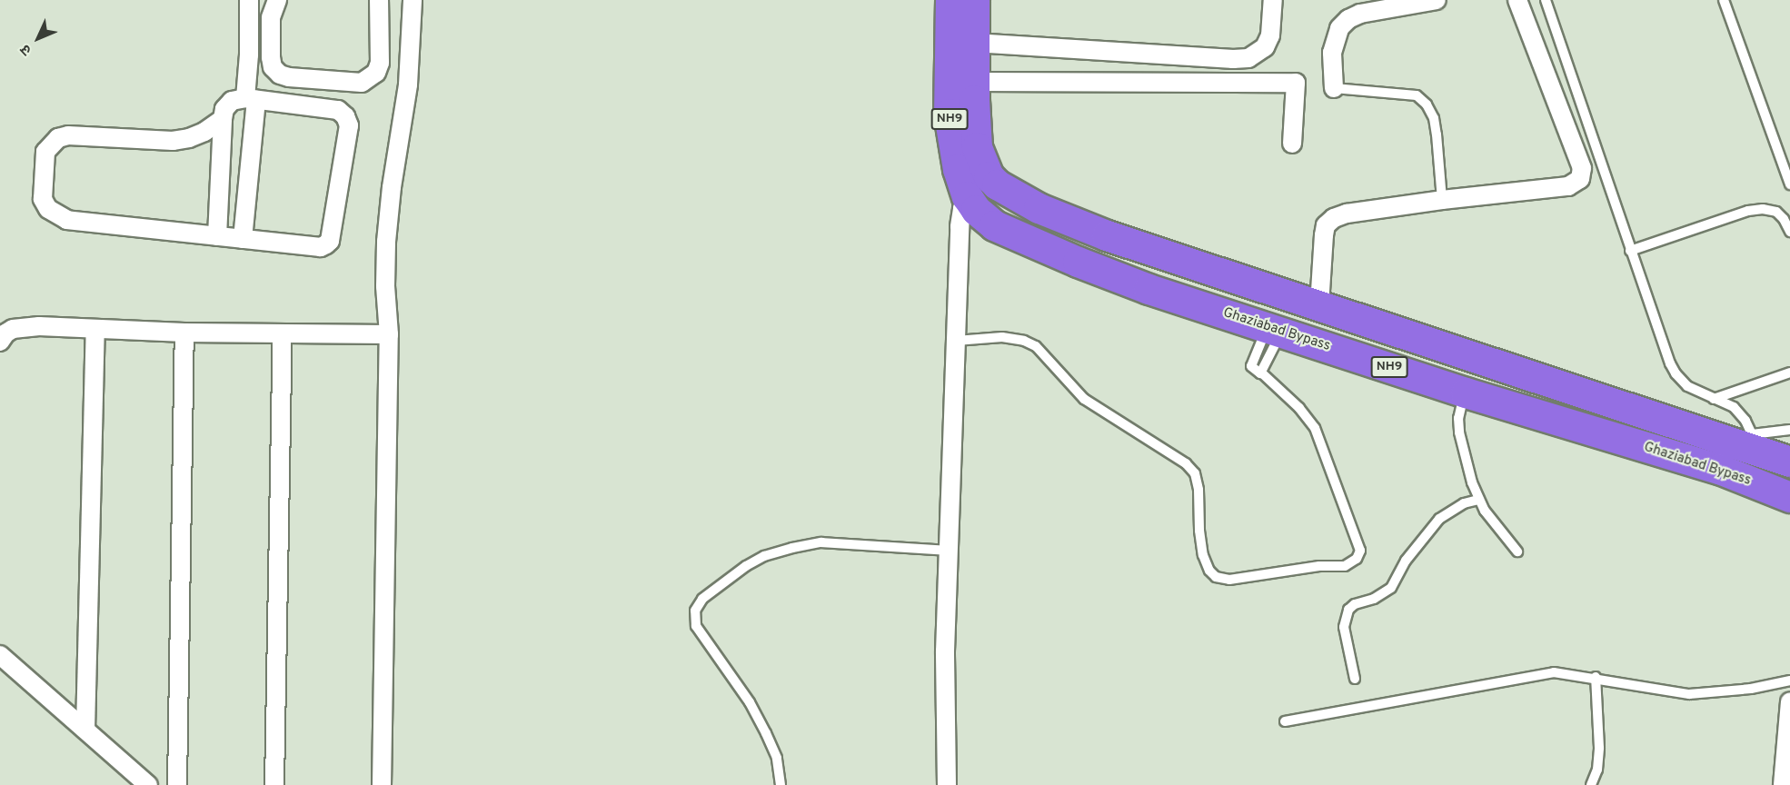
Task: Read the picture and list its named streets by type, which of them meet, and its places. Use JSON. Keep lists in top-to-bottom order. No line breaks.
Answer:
{"streets":{"highway":["NH9","Ghaziabad Bypass"]},"north":"bottom left"}
